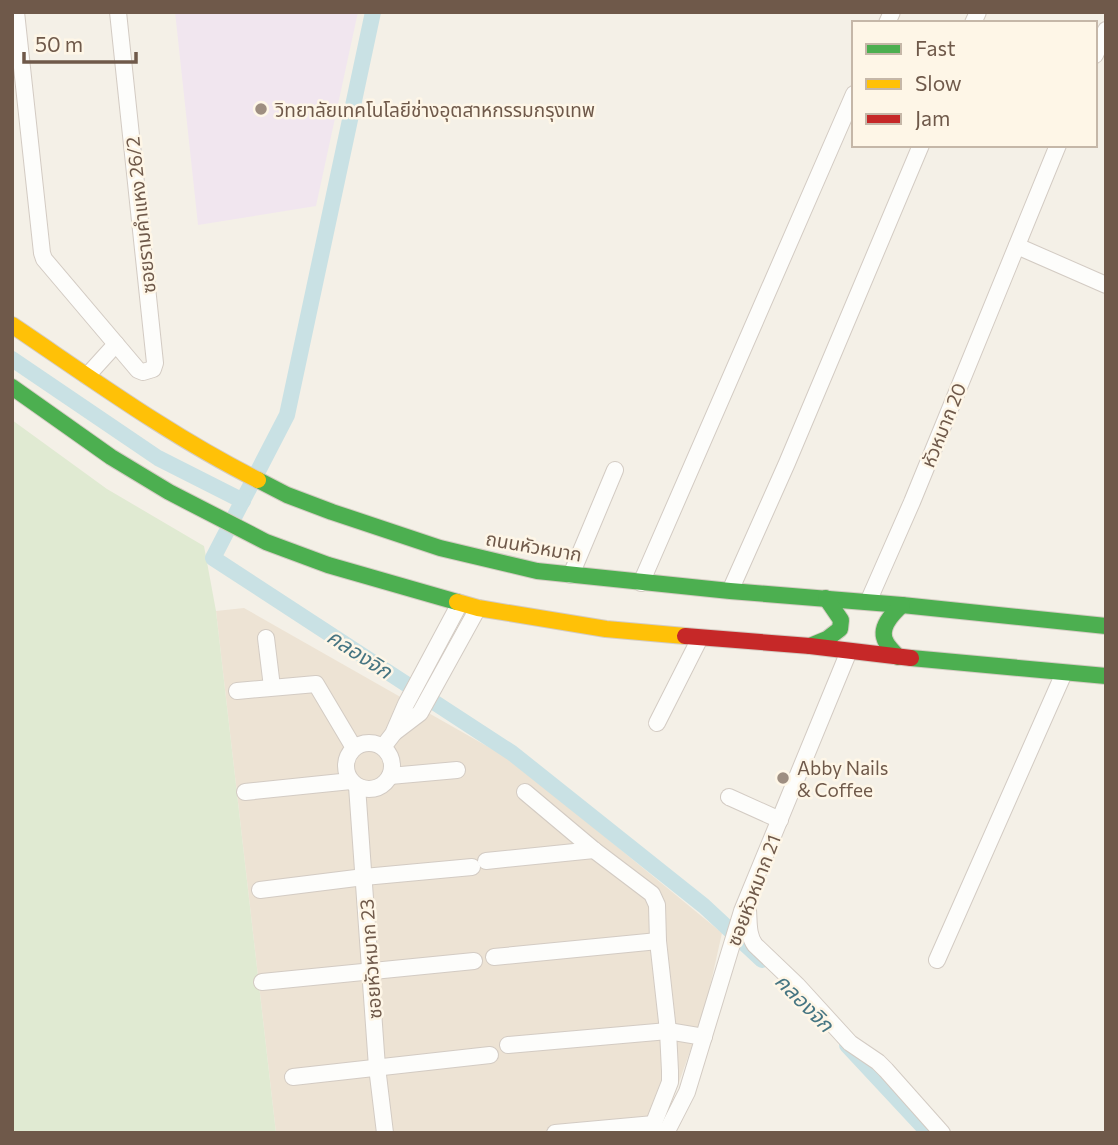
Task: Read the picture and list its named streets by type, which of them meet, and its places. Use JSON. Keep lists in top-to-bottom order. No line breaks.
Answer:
{"streets":{"main road":["ถนนหัวหมาก"],"street":["ซอยรามคำแหง 26/2","หัวหมาก 20","ซอยหัวหมาก 21","ซอยหัวหมาก 23"]},"crossings":[["หัวหมาก 20","ถนนหัวหมาก"]],"water":["คลองจิก"],"places":["วิทยาลัยเทคโนโลยีช่างอุตสาหกรรมกรุงเทพ","Abby Nails & Coffee"],"legend":["Fast","Slow","Jam"],"scale_bar":"50 m"}
